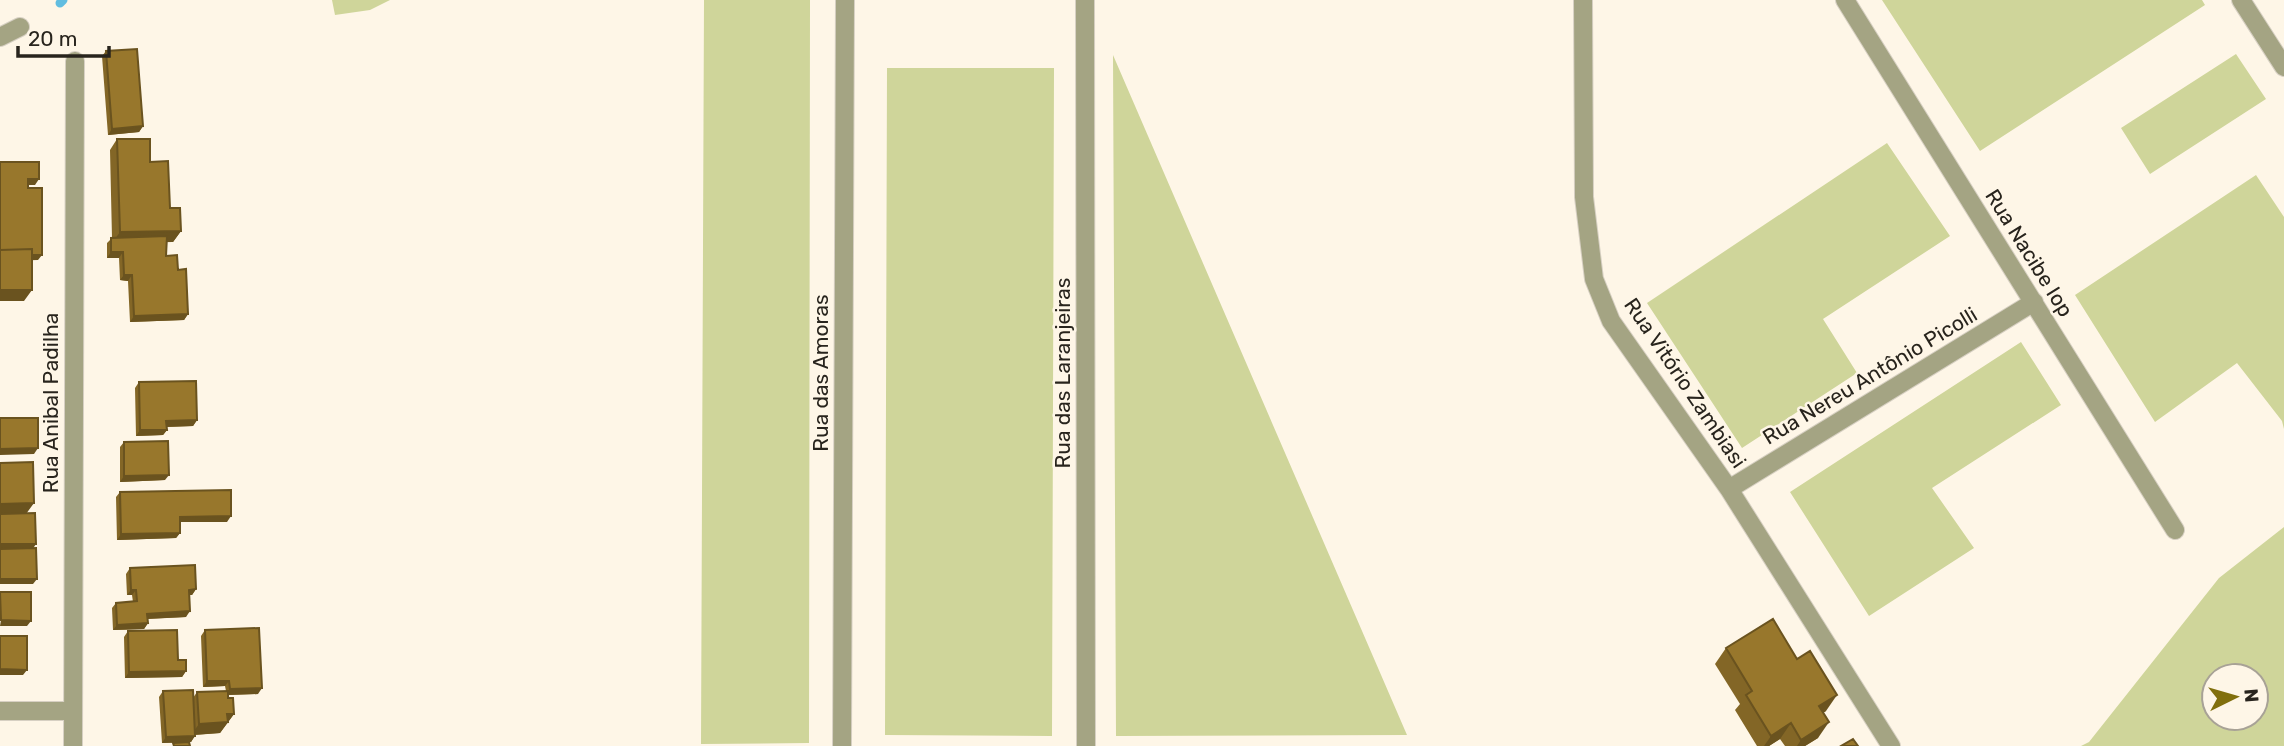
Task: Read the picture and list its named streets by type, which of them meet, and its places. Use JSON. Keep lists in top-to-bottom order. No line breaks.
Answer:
{"streets":{"street":["Rua Nacibe Iop","Rua das Amoras","Rua das Laranjeiras","Rua Nereu Antônio Picolli","Rua Vitório Zambiasi","Rua Anibal Padilha"]},"crossings":[["Rua Nacibe Iop","Rua Nereu Antônio Picolli"],["Rua Nereu Antônio Picolli","Rua Vitório Zambiasi"]],"scale_bar":"20 m","north":"right"}
